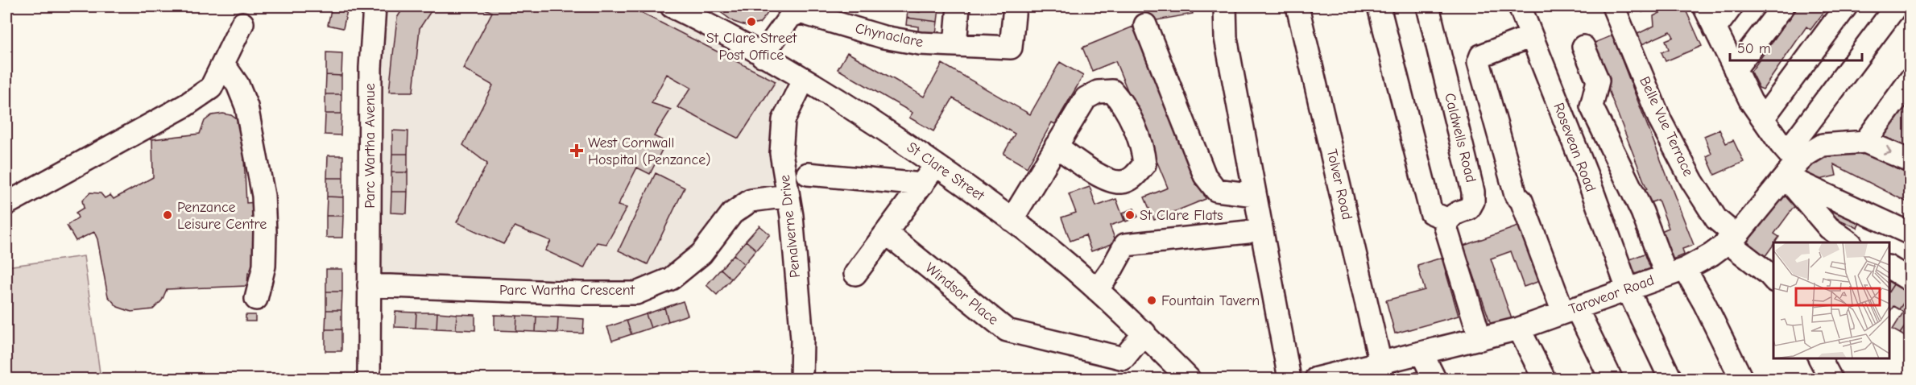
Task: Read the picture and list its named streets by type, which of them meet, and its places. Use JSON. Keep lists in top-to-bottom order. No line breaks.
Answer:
{"streets":{"street":["Chynaclare","Belle Vue Terrace","Caldwells Road","Parc Wartha Avenue","Rosevean Road","St Clare Street","Tolver Road","Penalverne Drive","Parc Wartha Crescent","Windsor Place","Taroveor Road"]},"crossings":[["Chynaclare","St Clare Street"],["Belle Vue Terrace","Taroveor Road"],["Parc Wartha Avenue","Parc Wartha Crescent"],["Rosevean Road","Taroveor Road"],["St Clare Street","Penalverne Drive"],["St Clare Street","Windsor Place"],["Tolver Road","Taroveor Road"],["Penalverne Drive","Parc Wartha Crescent"]],"places":{"other":["St Clare Street Post Office","Penzance Leisure Centre","St Clare Flats","Fountain Tavern"],"health":["West Cornwall Hospital (Penzance)"]},"scale_bar":"50 m"}
